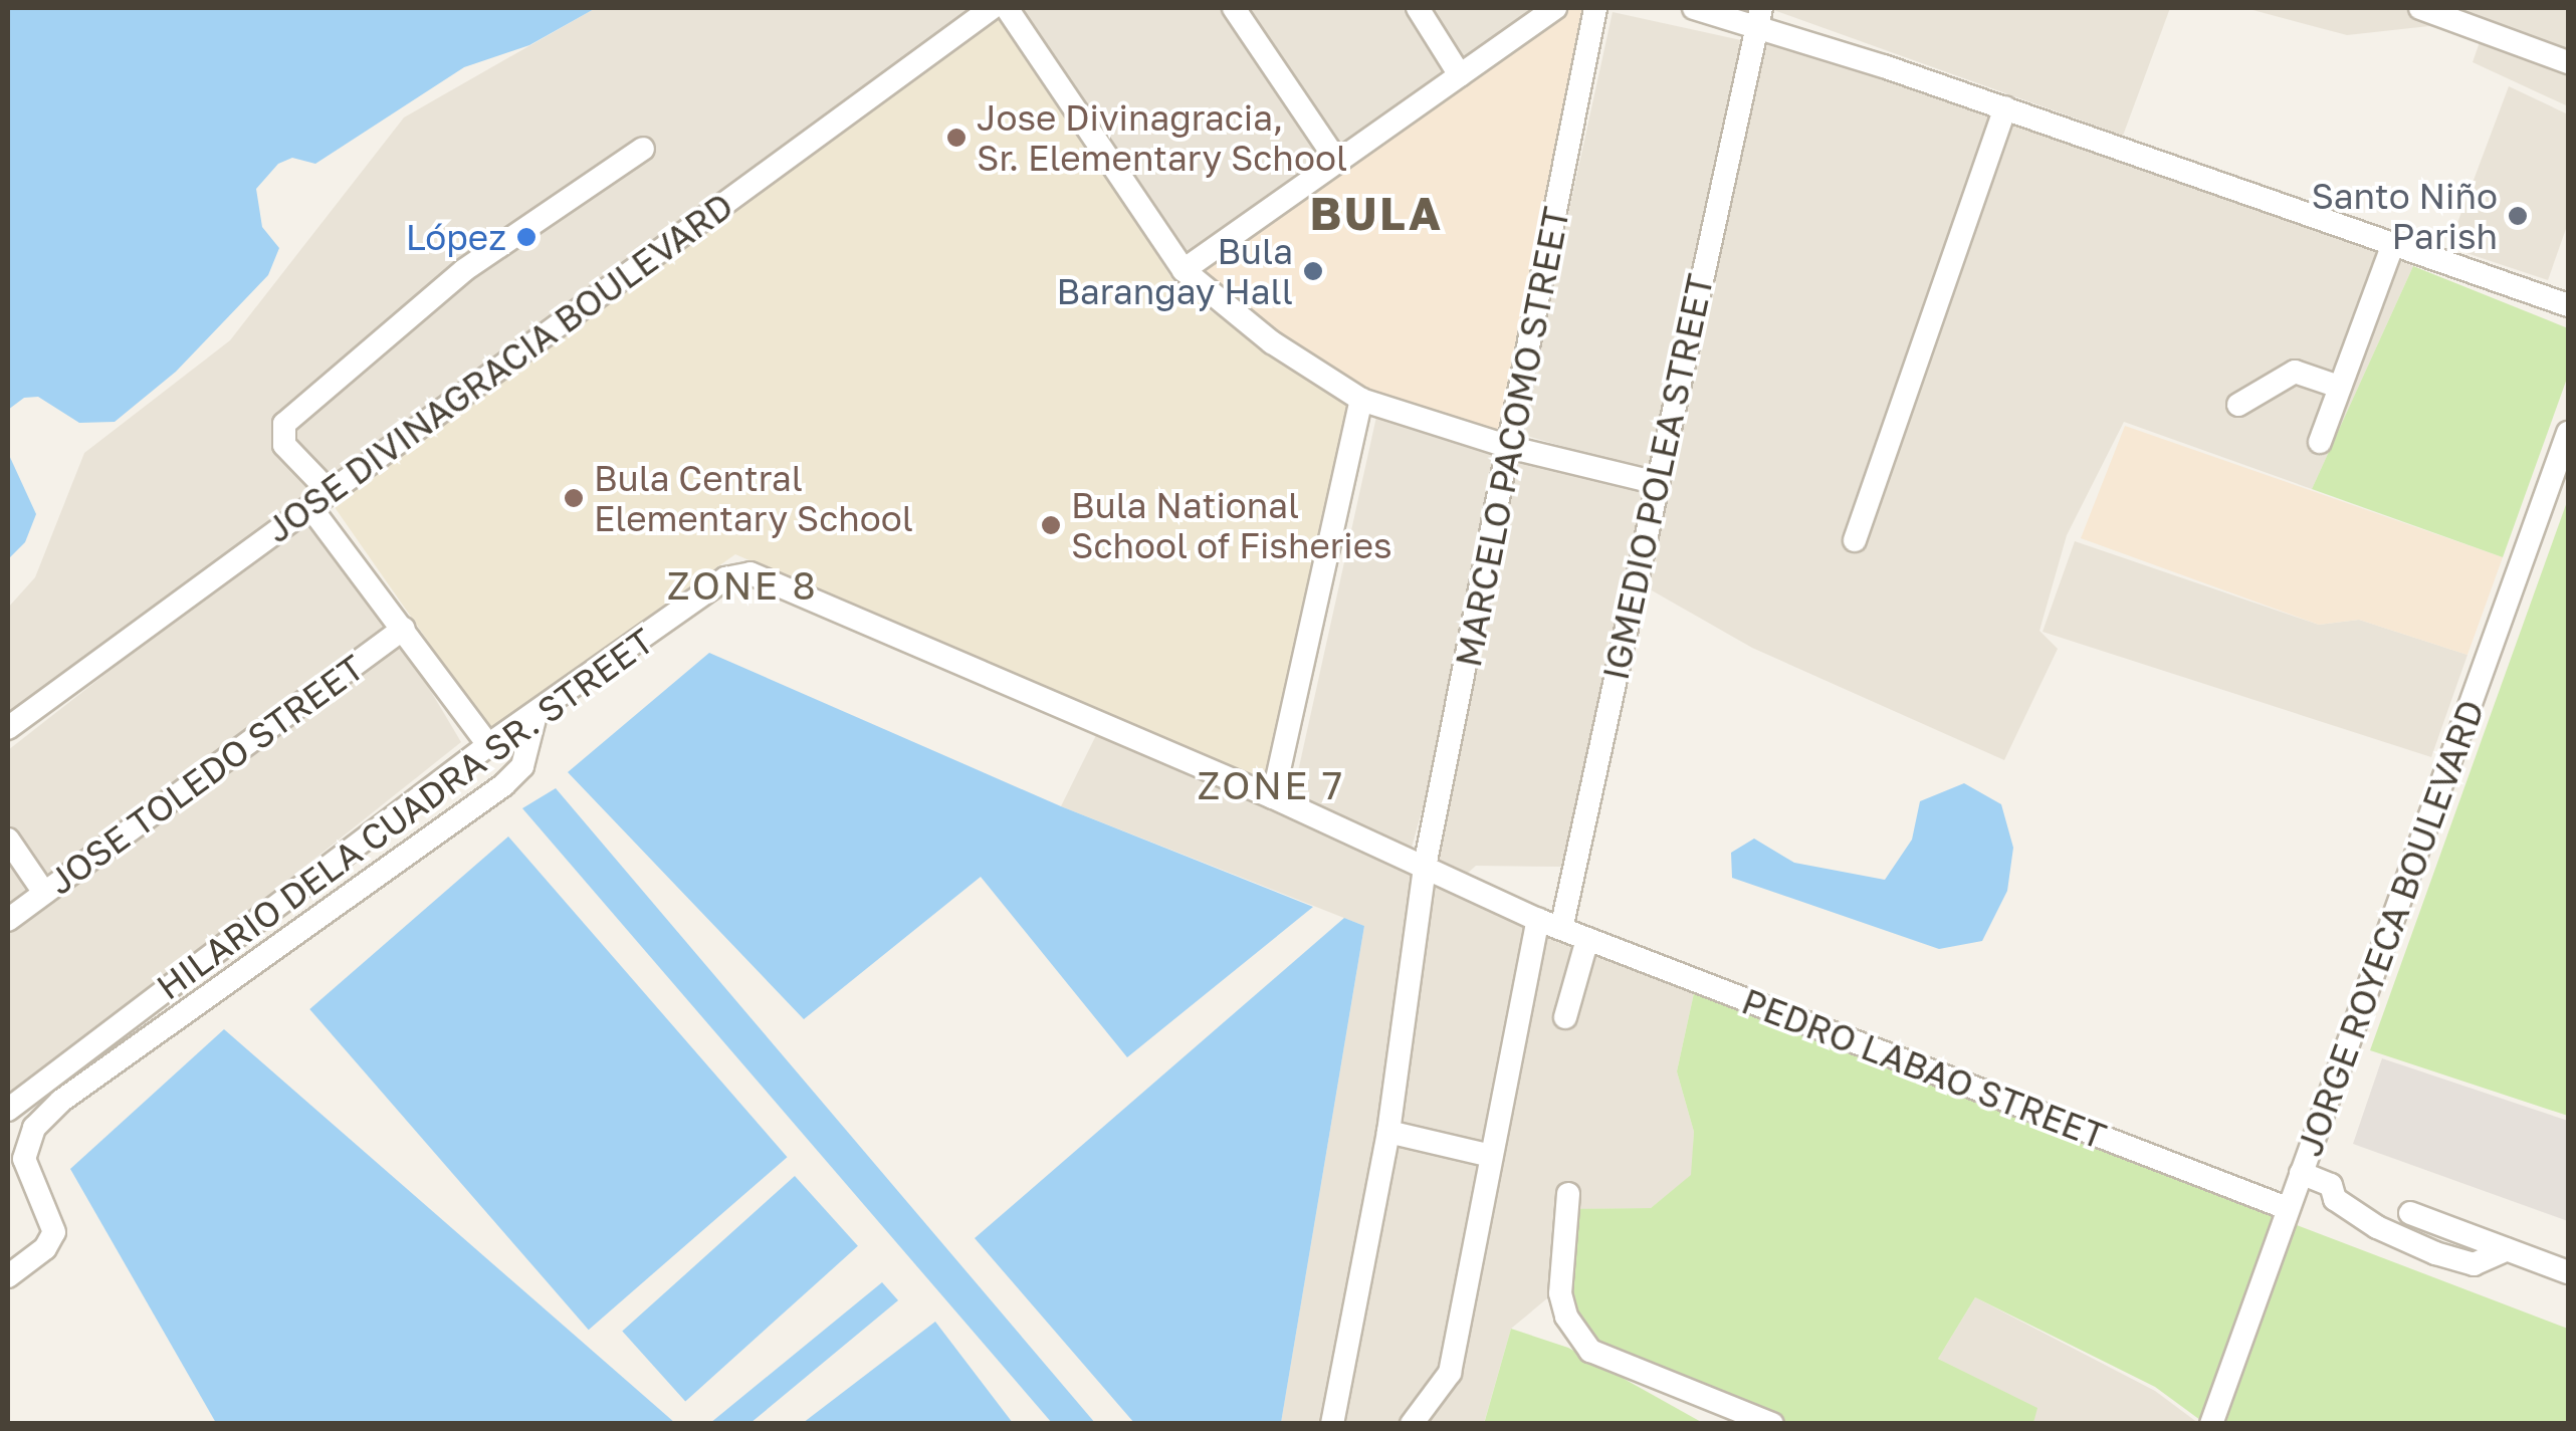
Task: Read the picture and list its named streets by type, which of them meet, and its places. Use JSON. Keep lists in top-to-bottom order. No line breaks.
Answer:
{"streets":{"street":["JOSE DIVINAGRACIA BOULEVARD","MARCELO PACOMO STREET","IGMEDIO POLEA STREET","JOSE TOLEDO STREET","HILARIO DELA CUADRA SR. STREET","JORGE ROYECA BOULEVARD","PEDRO LABAO STREET"]},"crossings":[["MARCELO PACOMO STREET","HILARIO DELA CUADRA SR. STREET"],["IGMEDIO POLEA STREET","PEDRO LABAO STREET"],["HILARIO DELA CUADRA SR. STREET","PEDRO LABAO STREET"],["JORGE ROYECA BOULEVARD","PEDRO LABAO STREET"]],"districts":["BULA","ZONE 8","ZONE 7"],"places":["Jose Divinagracia, Sr. Elementary School","Santo Niño Parish","López","Bula Barangay Hall","Bula Central Elementary School","Bula National School of Fisheries"]}
